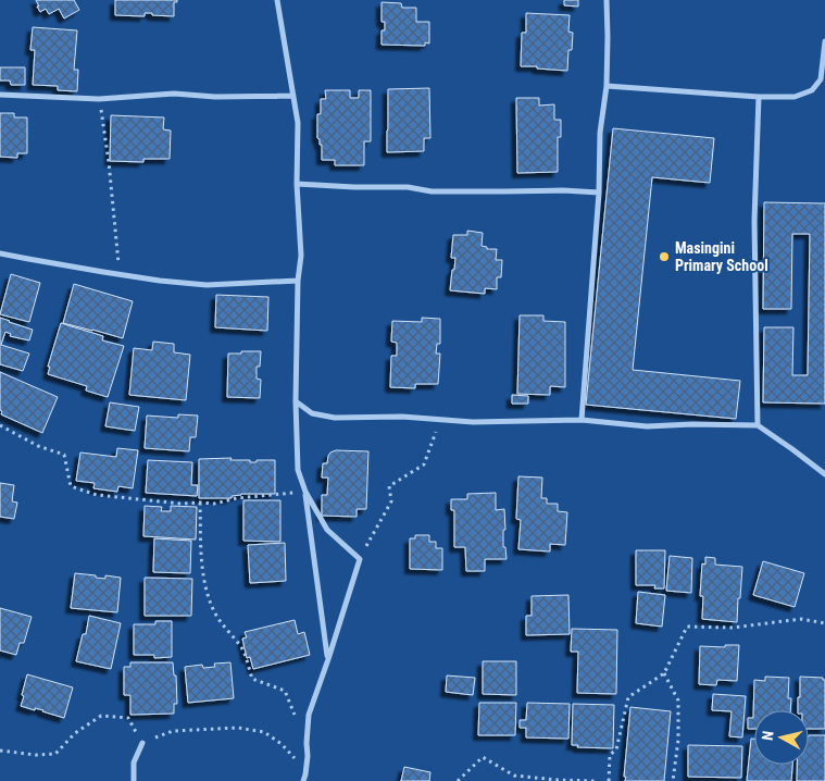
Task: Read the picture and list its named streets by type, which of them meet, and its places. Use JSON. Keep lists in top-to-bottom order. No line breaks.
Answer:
{"places":["Masingini Primary School"],"north":"left"}
